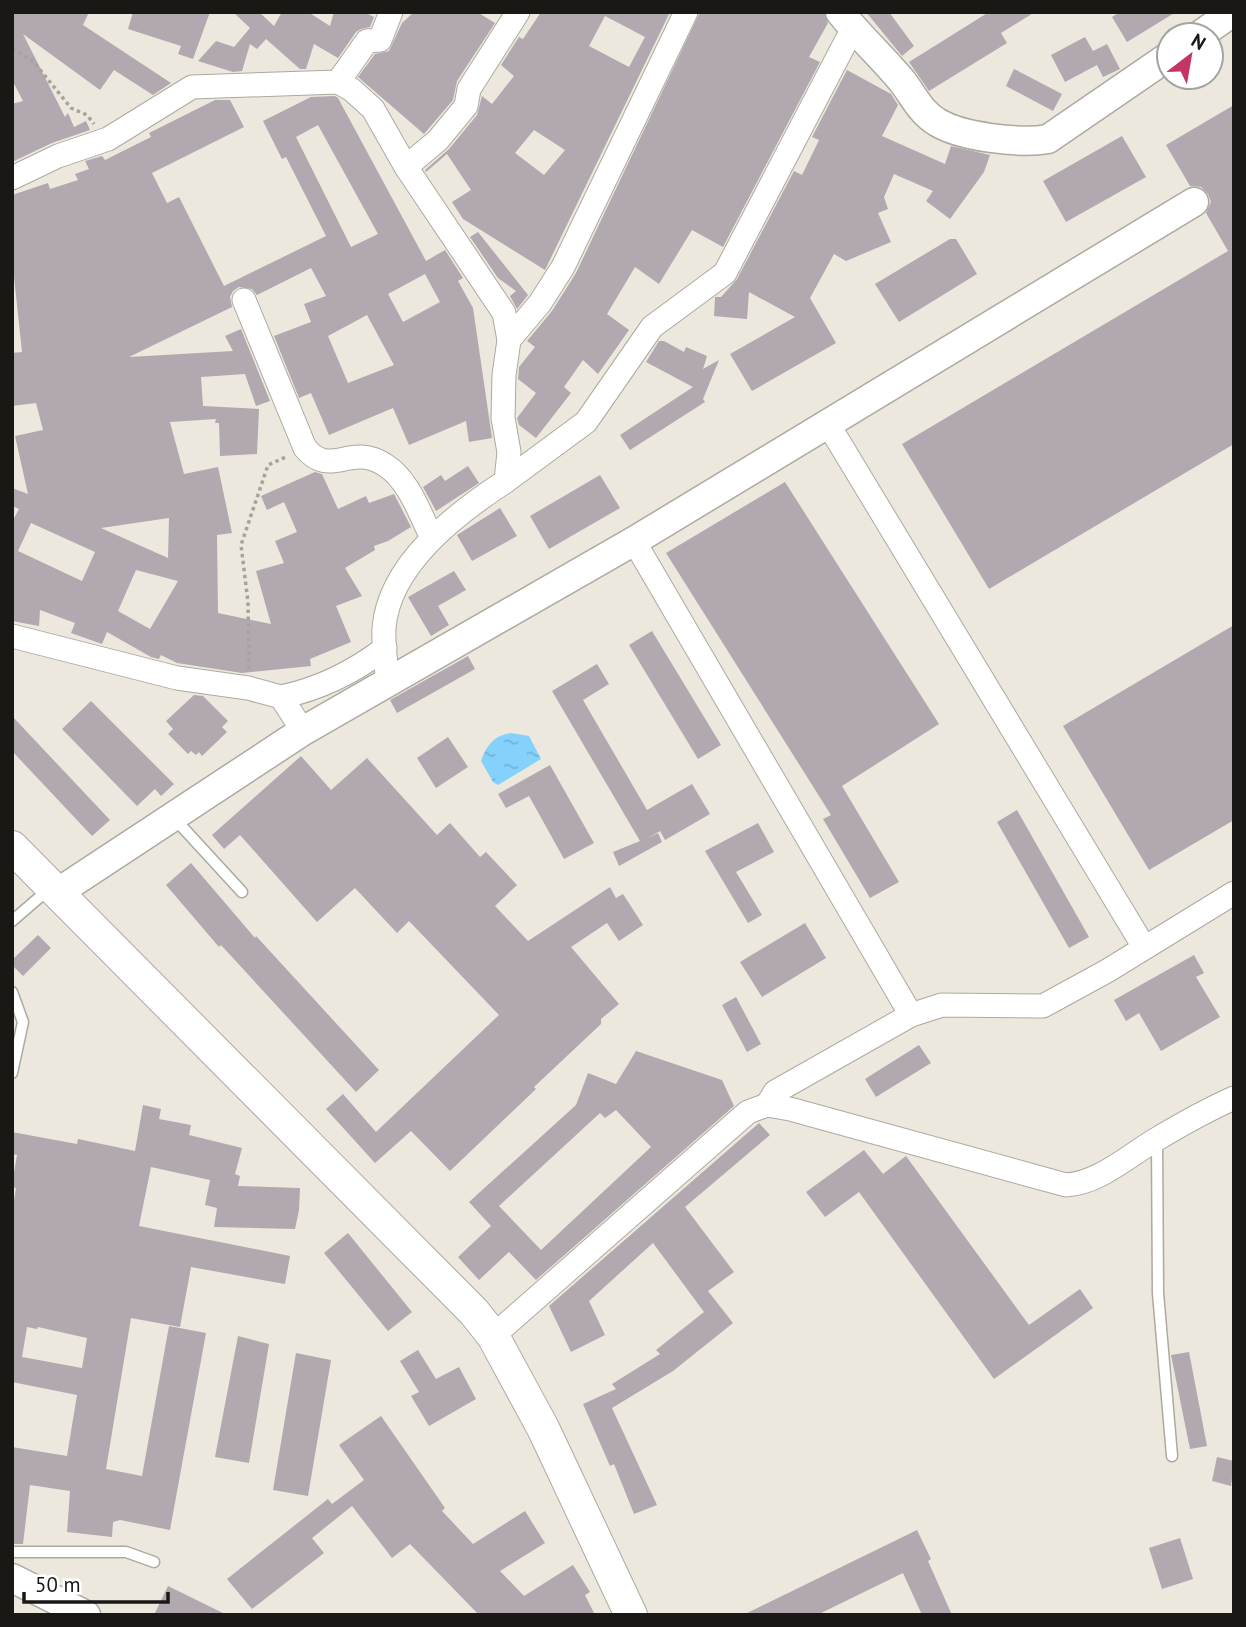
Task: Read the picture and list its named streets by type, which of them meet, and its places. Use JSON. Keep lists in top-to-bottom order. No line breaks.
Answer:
{"scale_bar":"50 m","north":"top right"}
